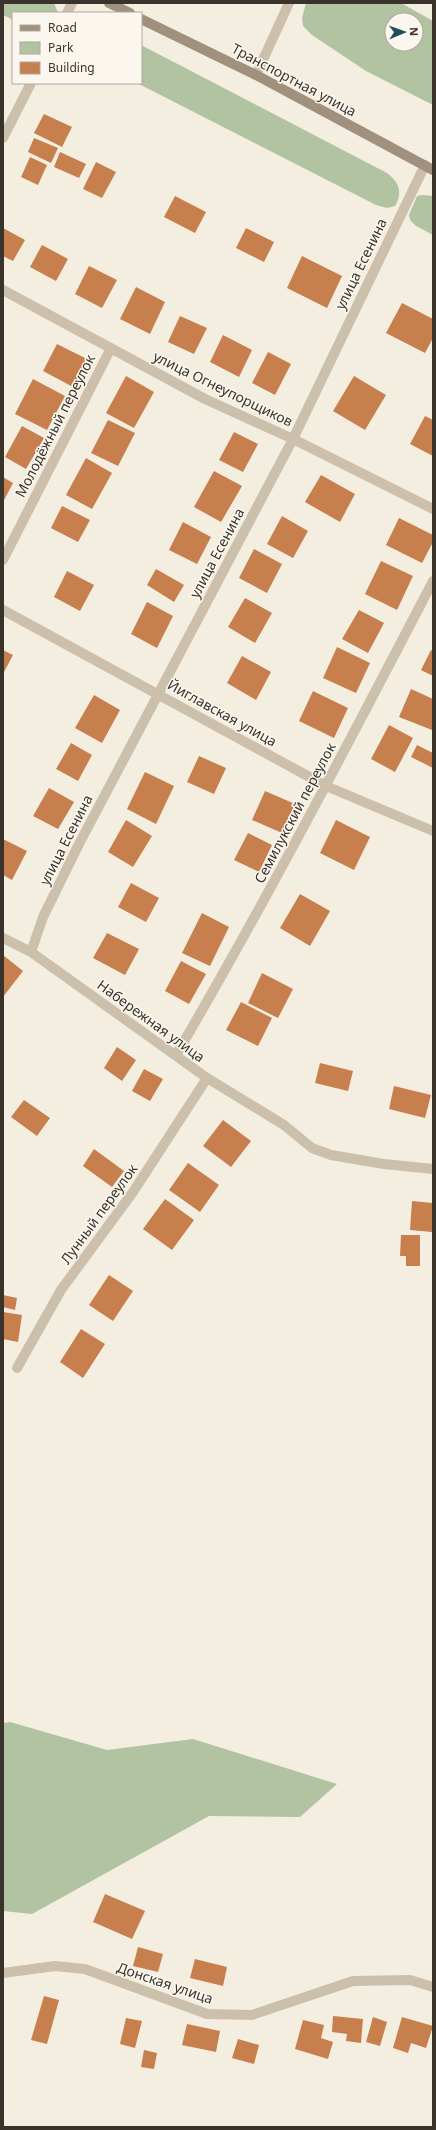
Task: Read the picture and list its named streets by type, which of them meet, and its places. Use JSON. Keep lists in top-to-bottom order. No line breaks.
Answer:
{"streets":{"main road":["Транспортная улица"],"street":["улица Есенина","улица Огнеупорщиков","Молодёжный переулок","Йиглавская улица","Семилукский переулок","Набережная улица","Лунный переулок","Донская улица"]},"crossings":[["Транспортная улица","улица Есенина"],["улица Есенина","улица Огнеупорщиков"],["улица Есенина","Йиглавская улица"],["улица Есенина","Набережная улица"],["улица Огнеупорщиков","Молодёжный переулок"],["Йиглавская улица","Семилукский переулок"],["Семилукский переулок","Набережная улица"],["Набережная улица","Лунный переулок"]],"legend":["Road","Park","Building"],"north":"right"}
